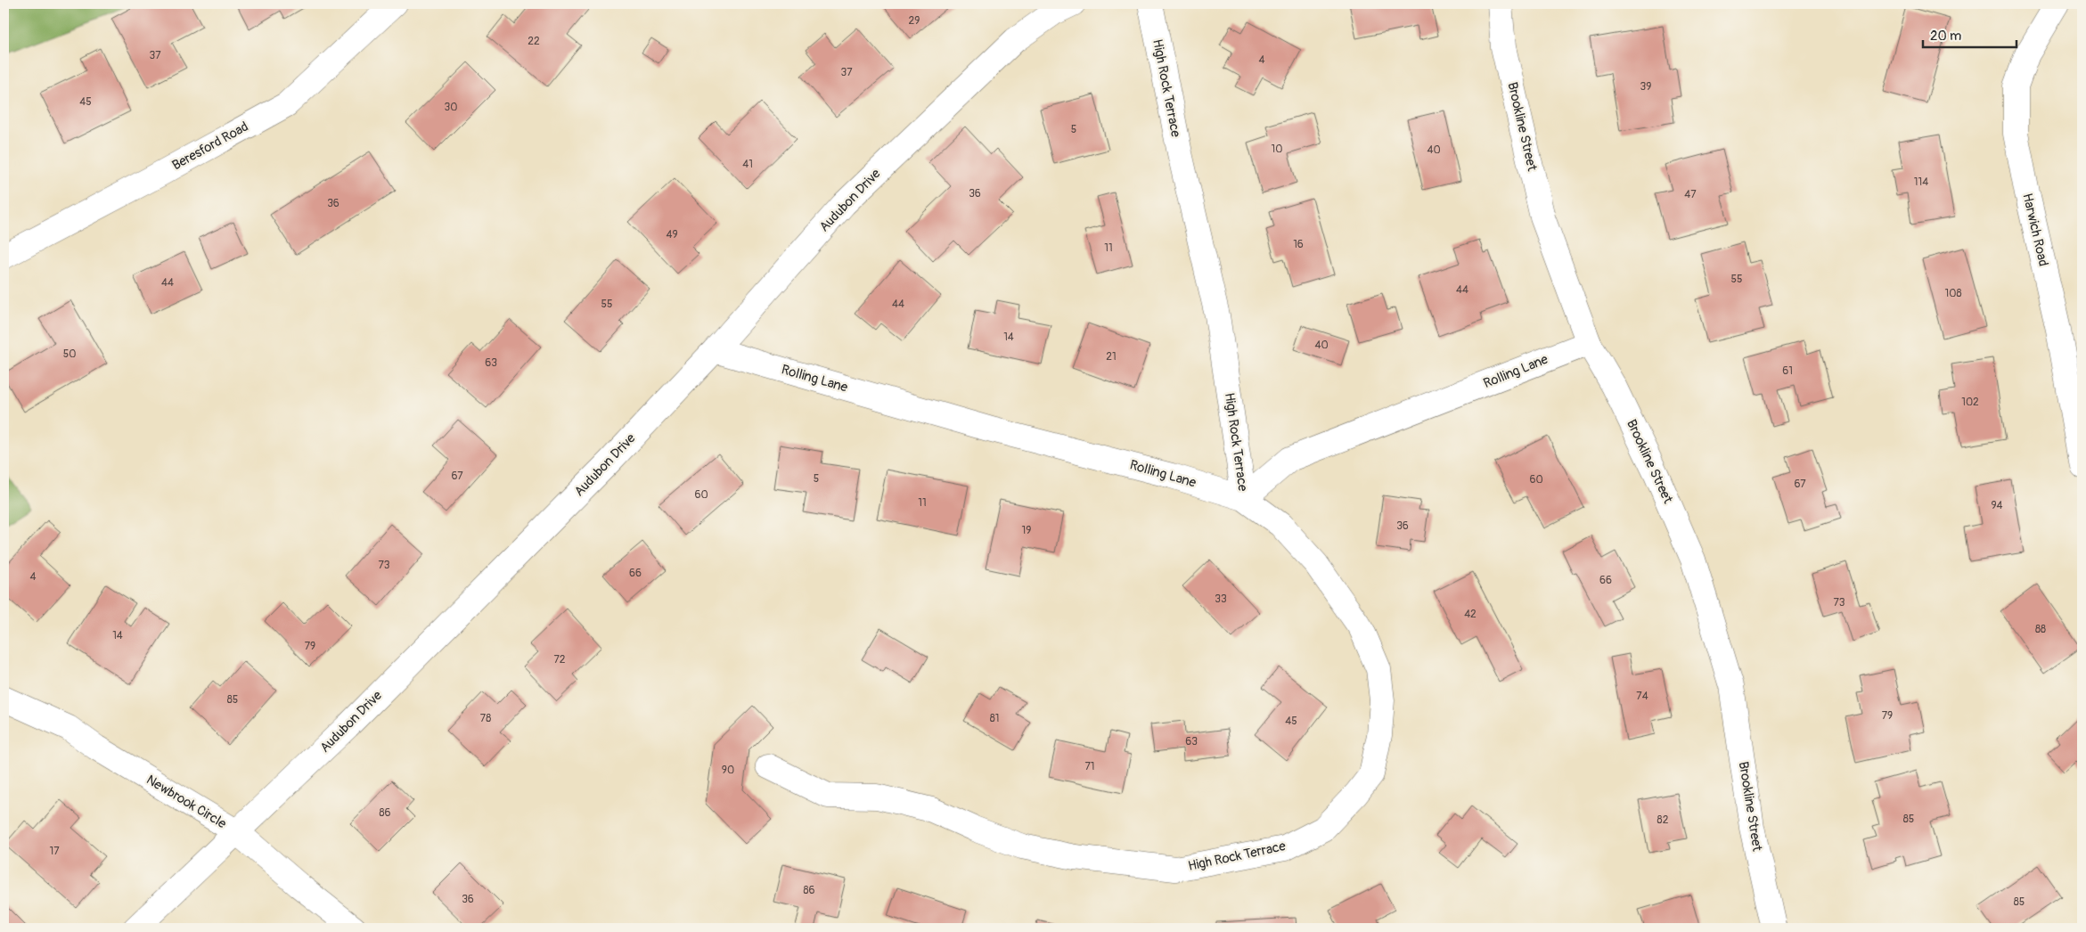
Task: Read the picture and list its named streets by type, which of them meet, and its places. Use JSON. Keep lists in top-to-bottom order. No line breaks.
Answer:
{"streets":{"street":["High Rock Terrace","Brookline Street","Beresford Road","Audubon Drive","Harwich Road","Rolling Lane","Newbrook Circle"]},"crossings":[["High Rock Terrace","Rolling Lane"],["Brookline Street","Rolling Lane"],["Audubon Drive","Rolling Lane"],["Audubon Drive","Newbrook Circle"]],"house_numbers":["29","22","37","4","37","39","45","30","5","10","40","41","114","36","47","36","49","16","11","55","44","44","108","55","44","14","40","50","21","63","61","102","67","5","60","67","60","11","94","36","19","73","66","4","66","33","73","42","88","14","79","72","74","85","79","78","81","45","63","71","90","86","85","82","17","86","36","85"],"scale_bar":"20 m"}
